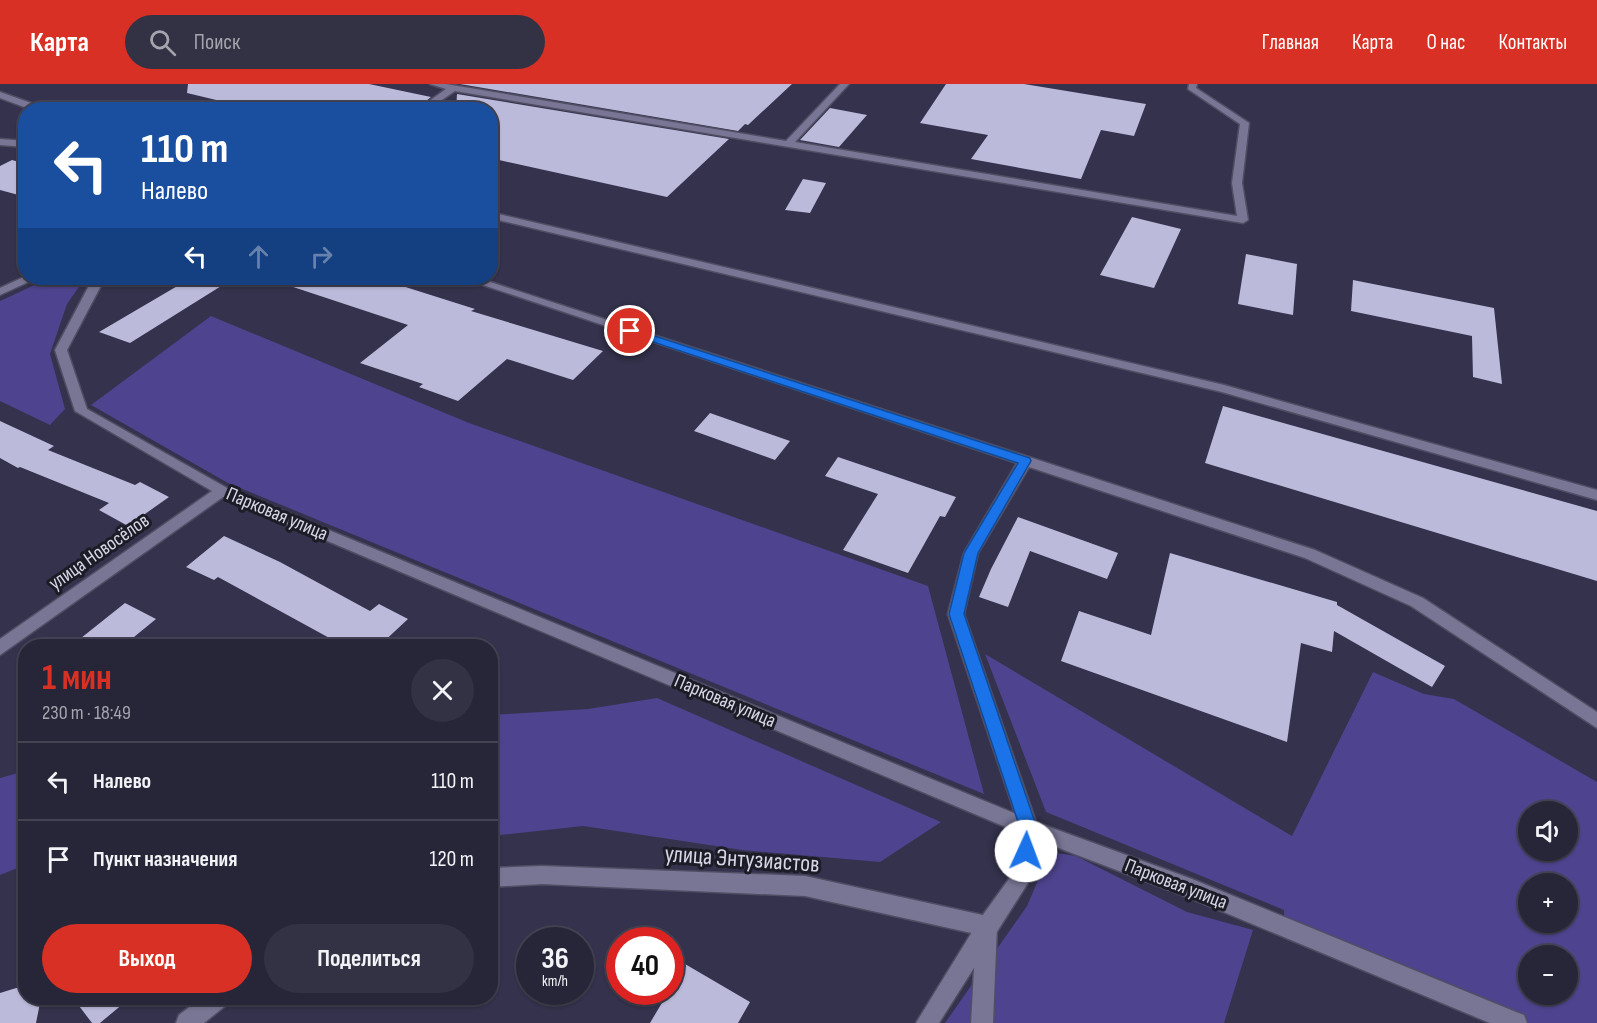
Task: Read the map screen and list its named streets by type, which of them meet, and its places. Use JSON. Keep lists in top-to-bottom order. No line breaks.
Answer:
{"streets":{"street":["Парковая улица","улица Новосёлов","улица Энтузиастов"]},"crossings":[["Парковая улица","улица Новосёлов"]],"page":{"header":"Карта","search":"Поиск","nav":["Главная","Карта","О нас","Контакты"],"turn":["110 m","Налево"],"heading":["1 мин","230 m · 18:49"],"list":[{"name":"Налево","value":"110 m"},{"name":"Пункт назначения","value":"120 m"}],"map_buttons":["+","−"],"buttons":["Выход","Поделиться"],"speed":"36 km/h","limit":"40"}}
